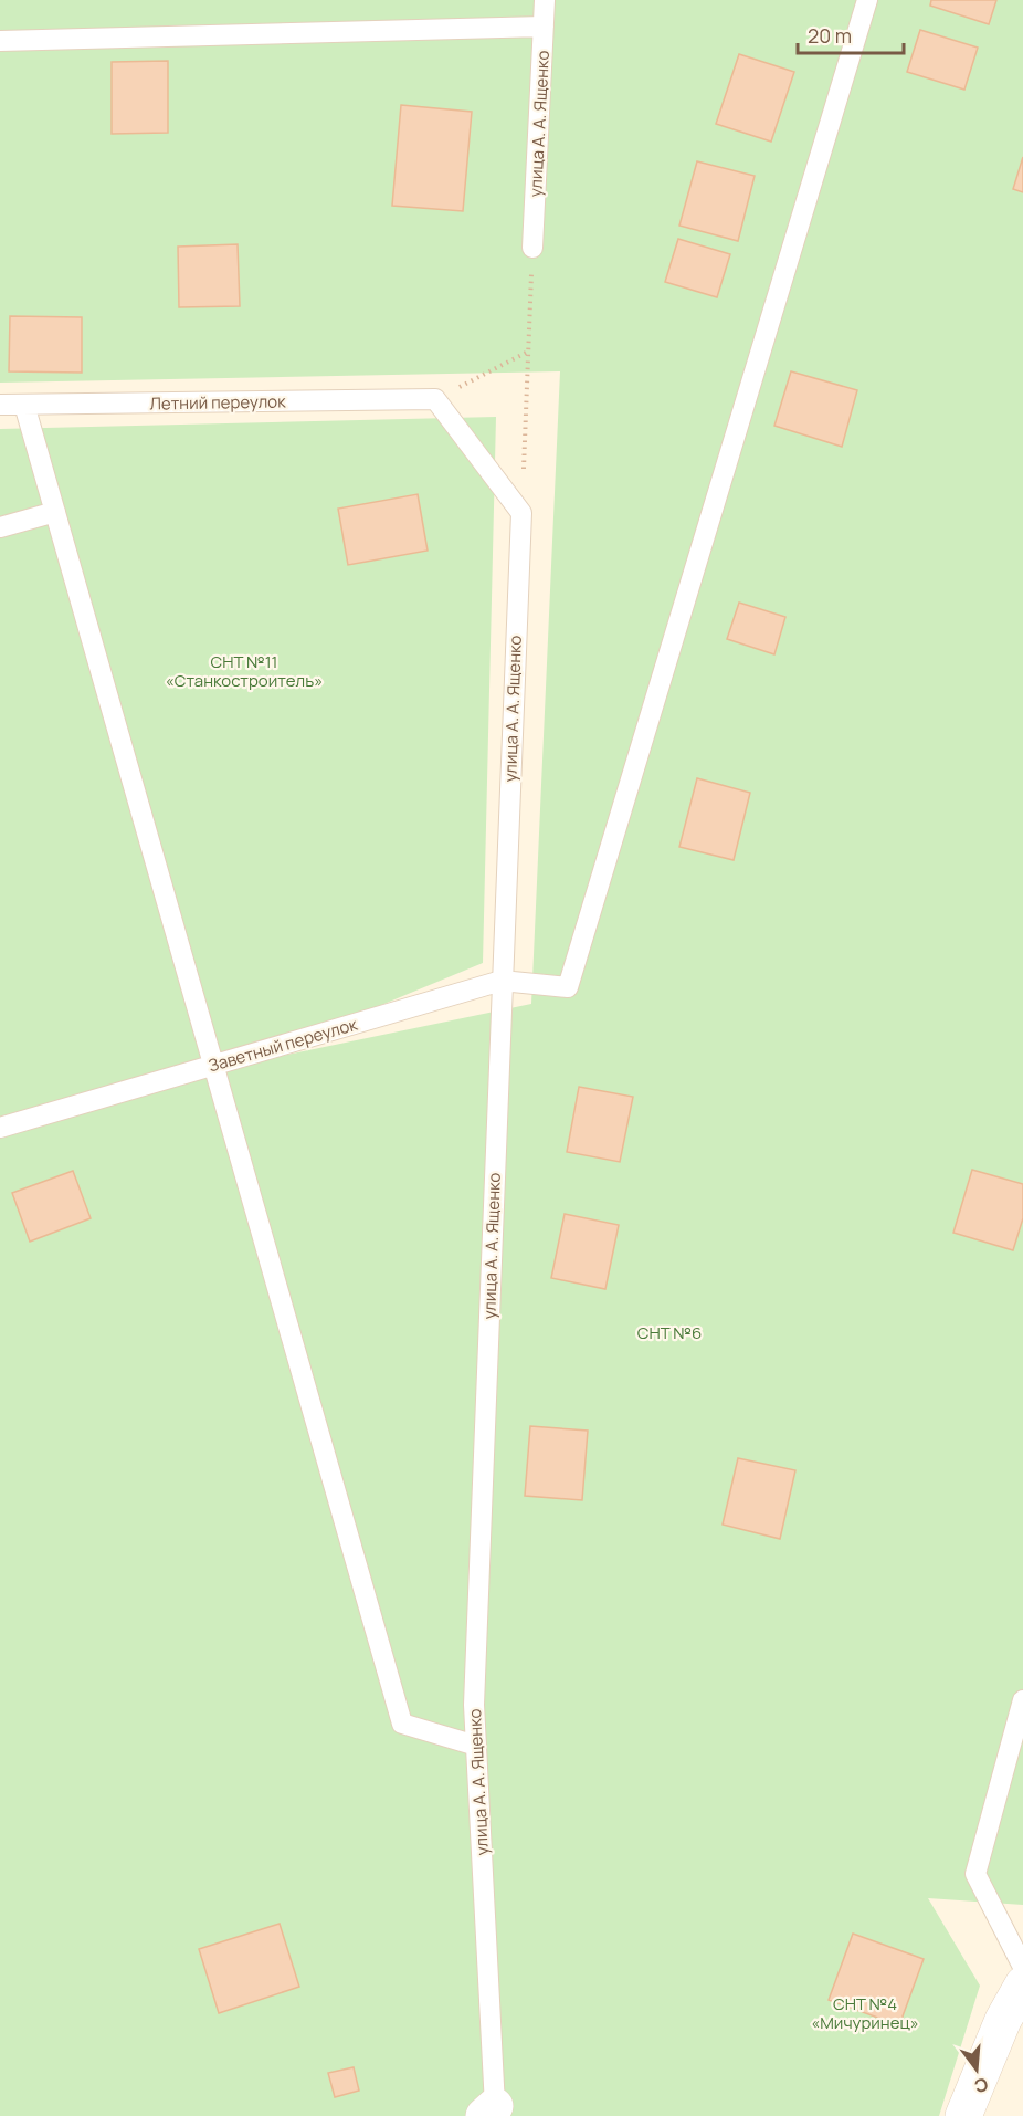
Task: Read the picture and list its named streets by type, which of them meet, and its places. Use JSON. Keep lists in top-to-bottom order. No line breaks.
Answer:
{"streets":{"lane":["улица А. А. Ященко","Летний переулок","Заветный переулок"]},"crossings":[["улица А. А. Ященко","Заветный переулок"]],"parks":["СНТ №11 «Станкостроитель»","СНТ №6","СНТ №4 «Мичуринец»"],"scale_bar":"20 m","north":"bottom"}
